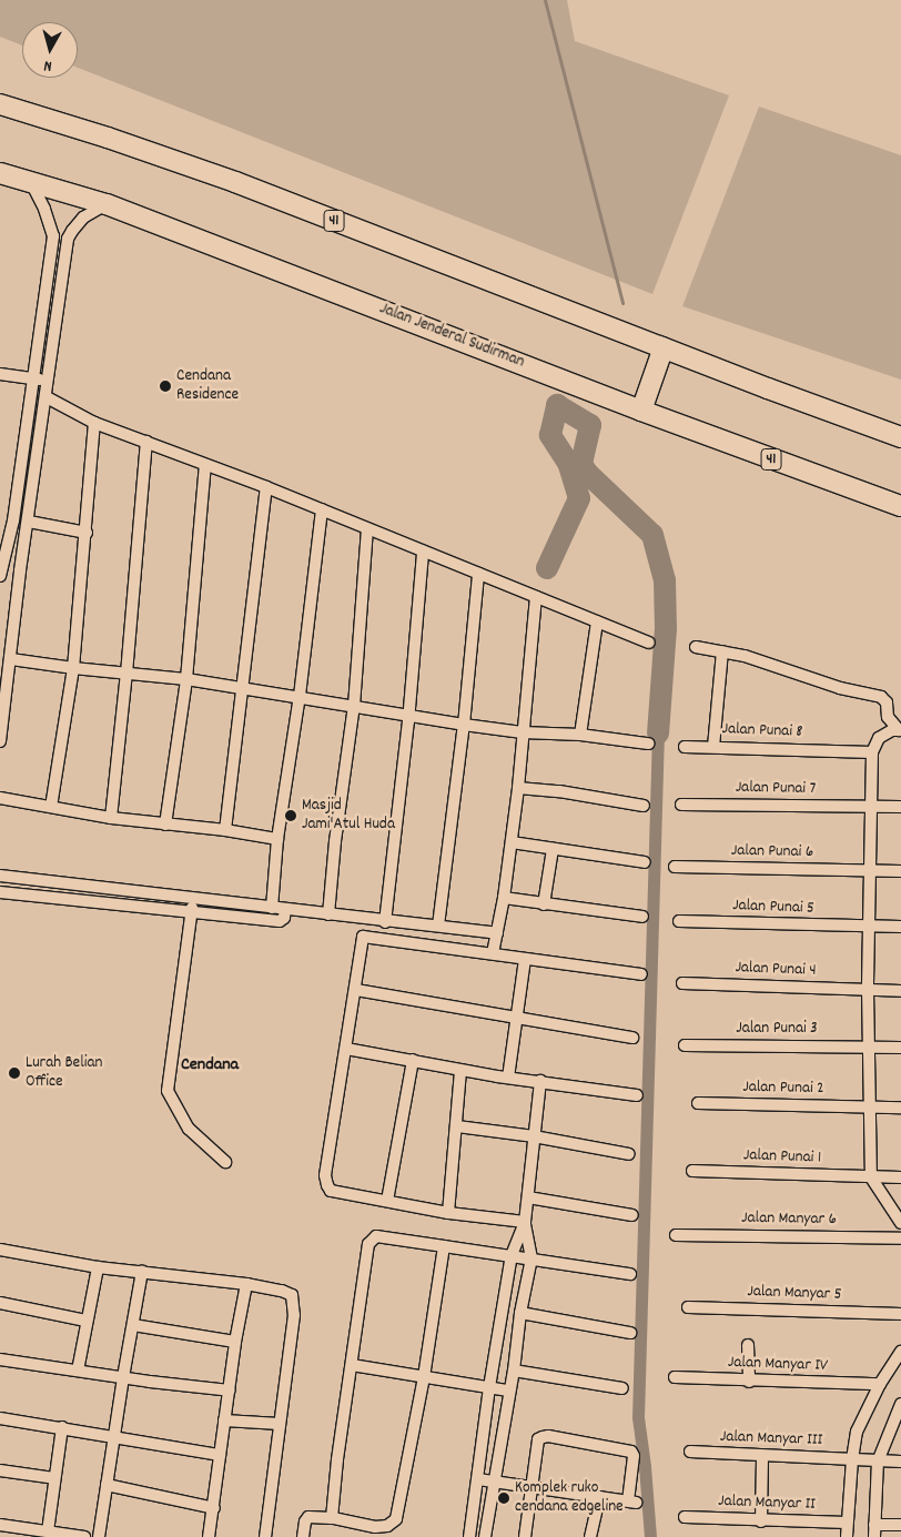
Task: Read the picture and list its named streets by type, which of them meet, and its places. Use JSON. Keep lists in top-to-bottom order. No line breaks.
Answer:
{"streets":{"highway":["41","Jalan Jenderal Sudirman"],"street":["Jalan Punai 8","Jalan Punai 7","Jalan Punai 6","Jalan Punai 5","Jalan Punai 4","Jalan Punai 3","Jalan Punai 2","Jalan Punai 1","Jalan Manyar 6","Jalan Manyar 5","Jalan Manyar IV","Jalan Manyar III","Jalan Manyar II"]},"districts":["Cendana"],"places":["Cendana Residence","Masjid Jami'Atul Huda","Lurah Belian Office","Komplek ruko cendana edgeline"],"north":"bottom"}
